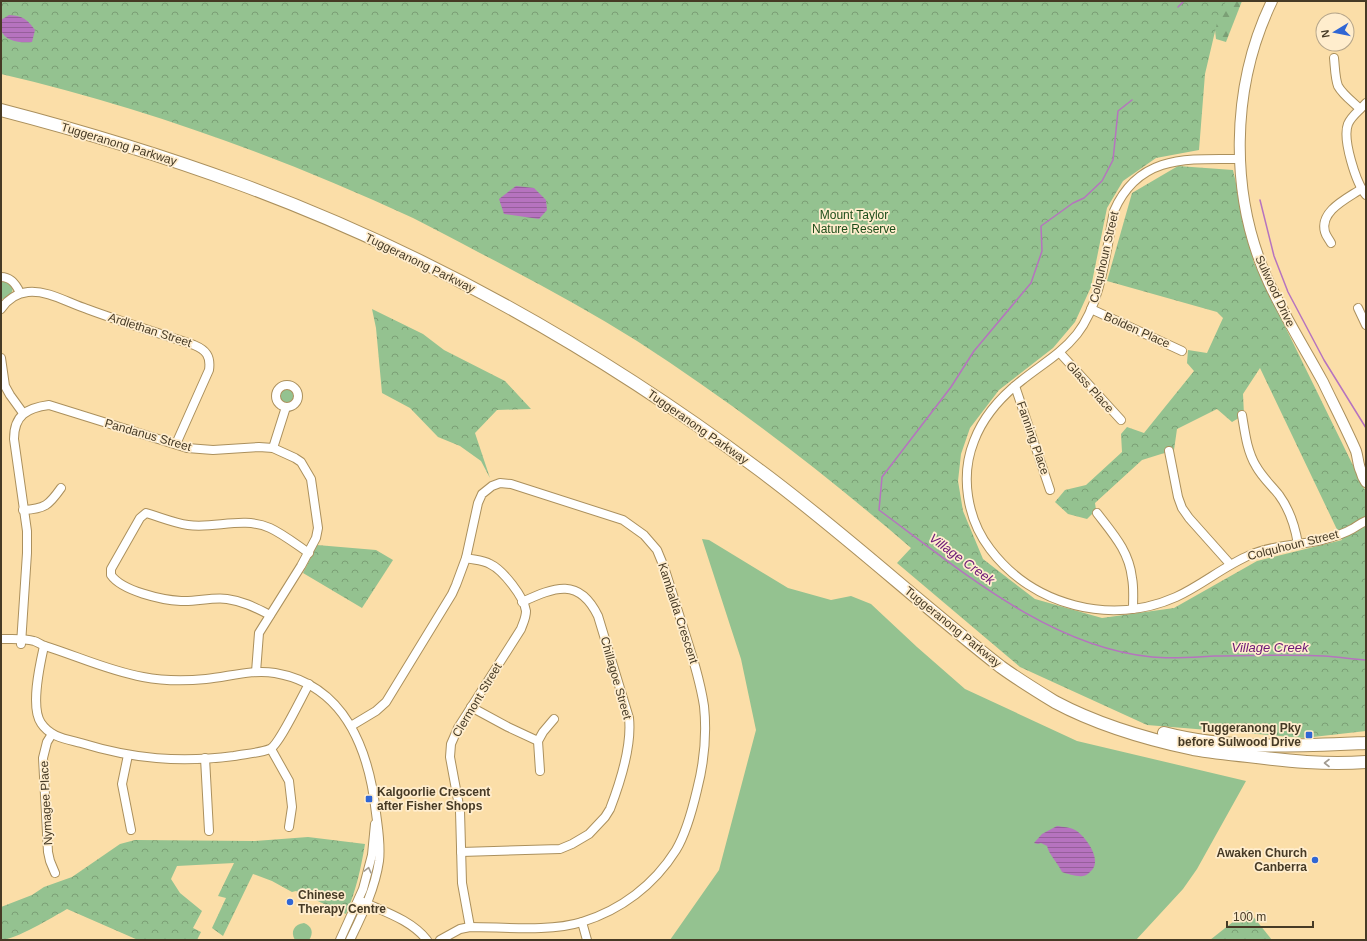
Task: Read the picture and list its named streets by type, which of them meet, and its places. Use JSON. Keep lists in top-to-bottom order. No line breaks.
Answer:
{"streets":{"highway":["Tuggeranong Parkway"],"main road":["Sulwood Drive"],"street":["Colquhoun Street","Ardlethan Street","Bolden Place","Glass Place","Pandanus Street","Fanning Place","Kambalda Crescent","Chillagoe Street","Clermont Street","Nymagee Place"]},"crossings":[["Colquhoun Street","Sulwood Drive"],["Colquhoun Street","Bolden Place"],["Colquhoun Street","Glass Place"],["Colquhoun Street","Fanning Place"],["Ardlethan Street","Pandanus Street"],["Kambalda Crescent","Clermont Street"],["Chillagoe Street","Clermont Street"]],"water":["Village Creek"],"parks":["Mount Taylor Nature Reserve"],"places":{"transit":["Tuggeranong Pky before Sulwood Drive","Kalgoorlie Crescent after Fisher Shops"],"other":["Awaken Church Canberra","Chinese Therapy Centre"]},"scale_bar":"100 m","north":"left"}
